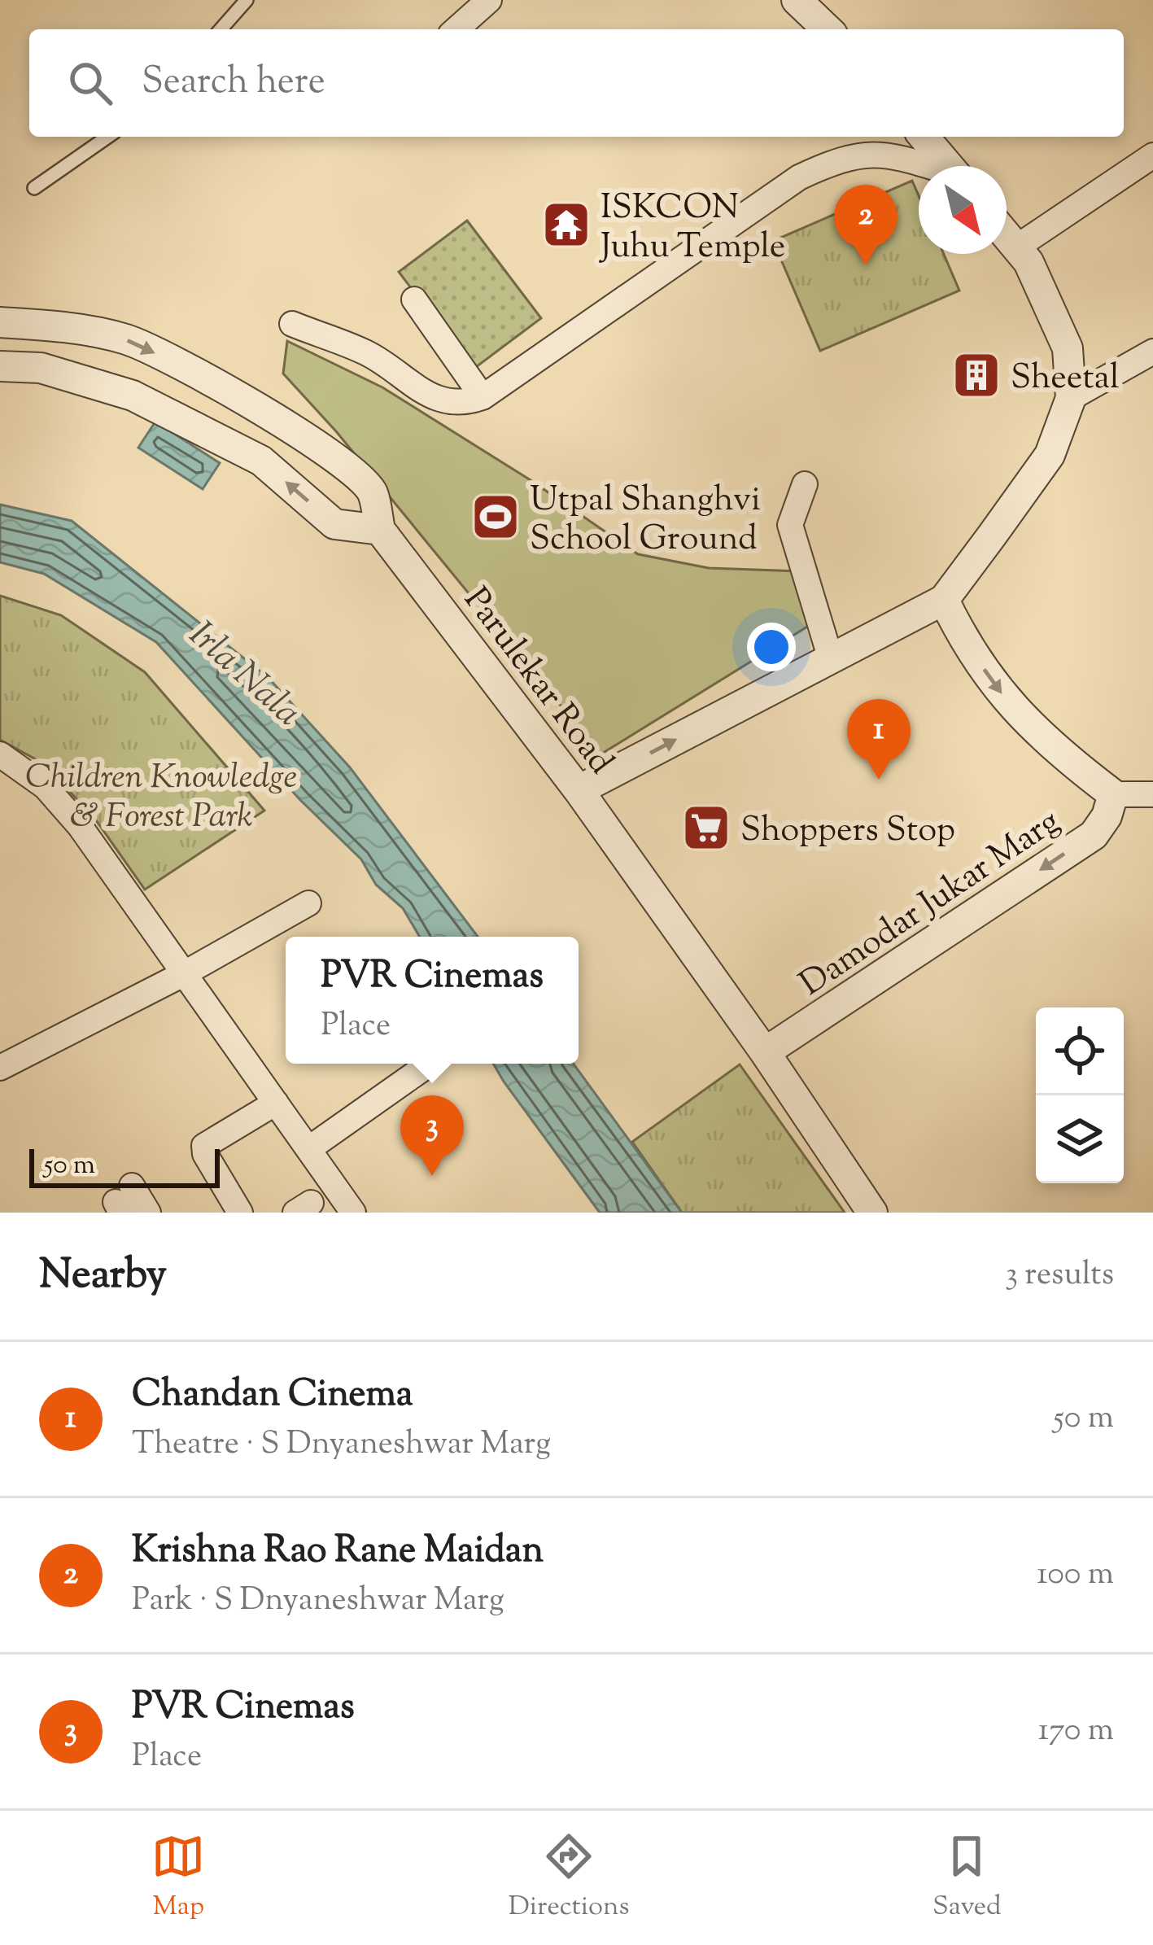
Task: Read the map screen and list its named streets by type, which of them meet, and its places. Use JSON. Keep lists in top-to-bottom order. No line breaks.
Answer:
{"streets":{"street":["Parulekar Road","Damodar Jukar Marg"]},"crossings":[["Parulekar Road","Damodar Jukar Marg"]],"one_way":["Damodar Jukar Marg"],"water":["Irla Nala"],"parks":["Children Knowledge & Forest Park"],"places":{"temple":["ISKCON Juhu Temple"],"building":["Sheetal"],"sports":["Utpal Shanghvi School Ground"],"supermarket":["Shoppers Stop"]},"scale_bar":"50 m","north":"bottom right","page":{"search":"Search here","pins":["2","1","3"],"popup":["PVR Cinemas","Place"],"scale":"50 m","heading":["Nearby","3 results"],"list":[{"mark":"1","name":"Chandan Cinema","note":"Theatre · S Dnyaneshwar Marg","value":"50 m"},{"mark":"2","name":"Krishna Rao Rane Maidan","note":"Park · S Dnyaneshwar Marg","value":"100 m"},{"mark":"3","name":"PVR Cinemas","note":"Place","value":"170 m"}],"nav":["Map","Directions","Saved"]}}
